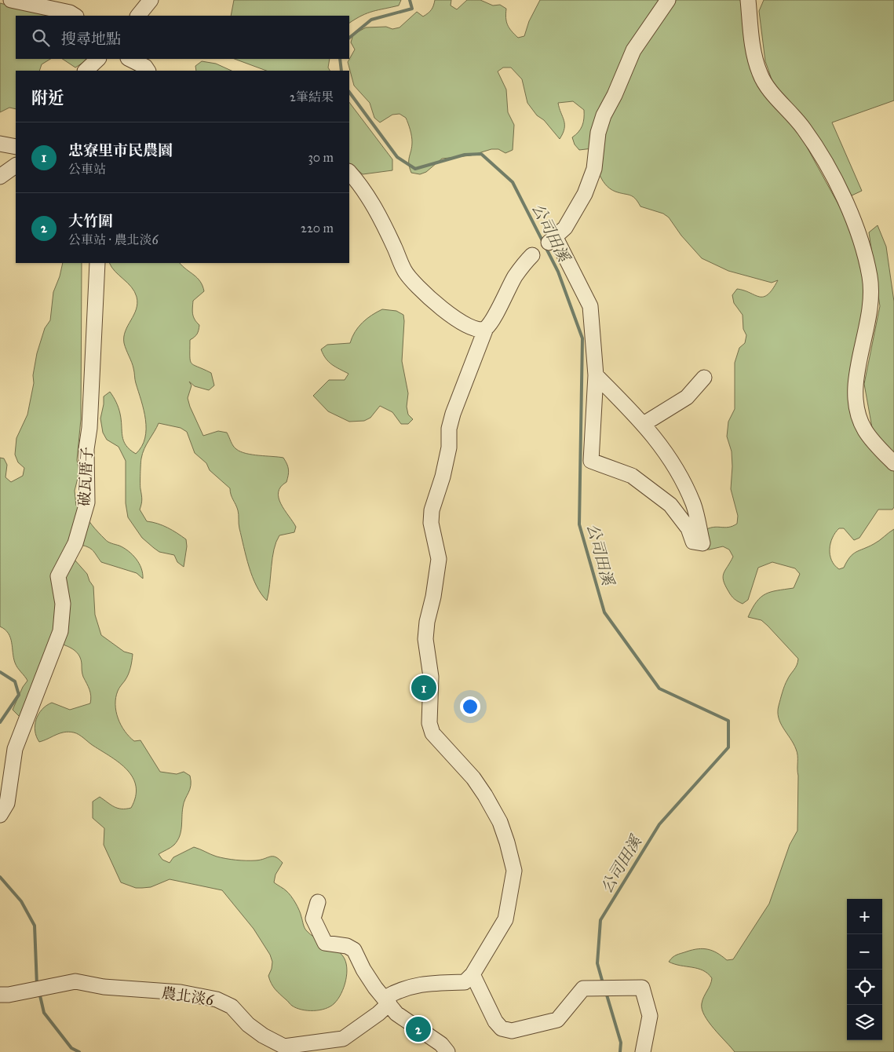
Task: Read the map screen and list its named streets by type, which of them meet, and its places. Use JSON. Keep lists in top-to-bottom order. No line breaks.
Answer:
{"streets":{"street":["破瓦厝子","農北淡6"]},"water":["公司田溪"],"page":{"search":"搜尋地點","heading":["附近","2筆結果"],"list":[{"mark":"1","name":"忠寮里市民農園","note":"公車站","value":"30 m"},{"mark":"2","name":"大竹圍","note":"公車站 · 農北淡6","value":"220 m"}],"pins":["1","2"],"map_buttons":["+","−"]}}
